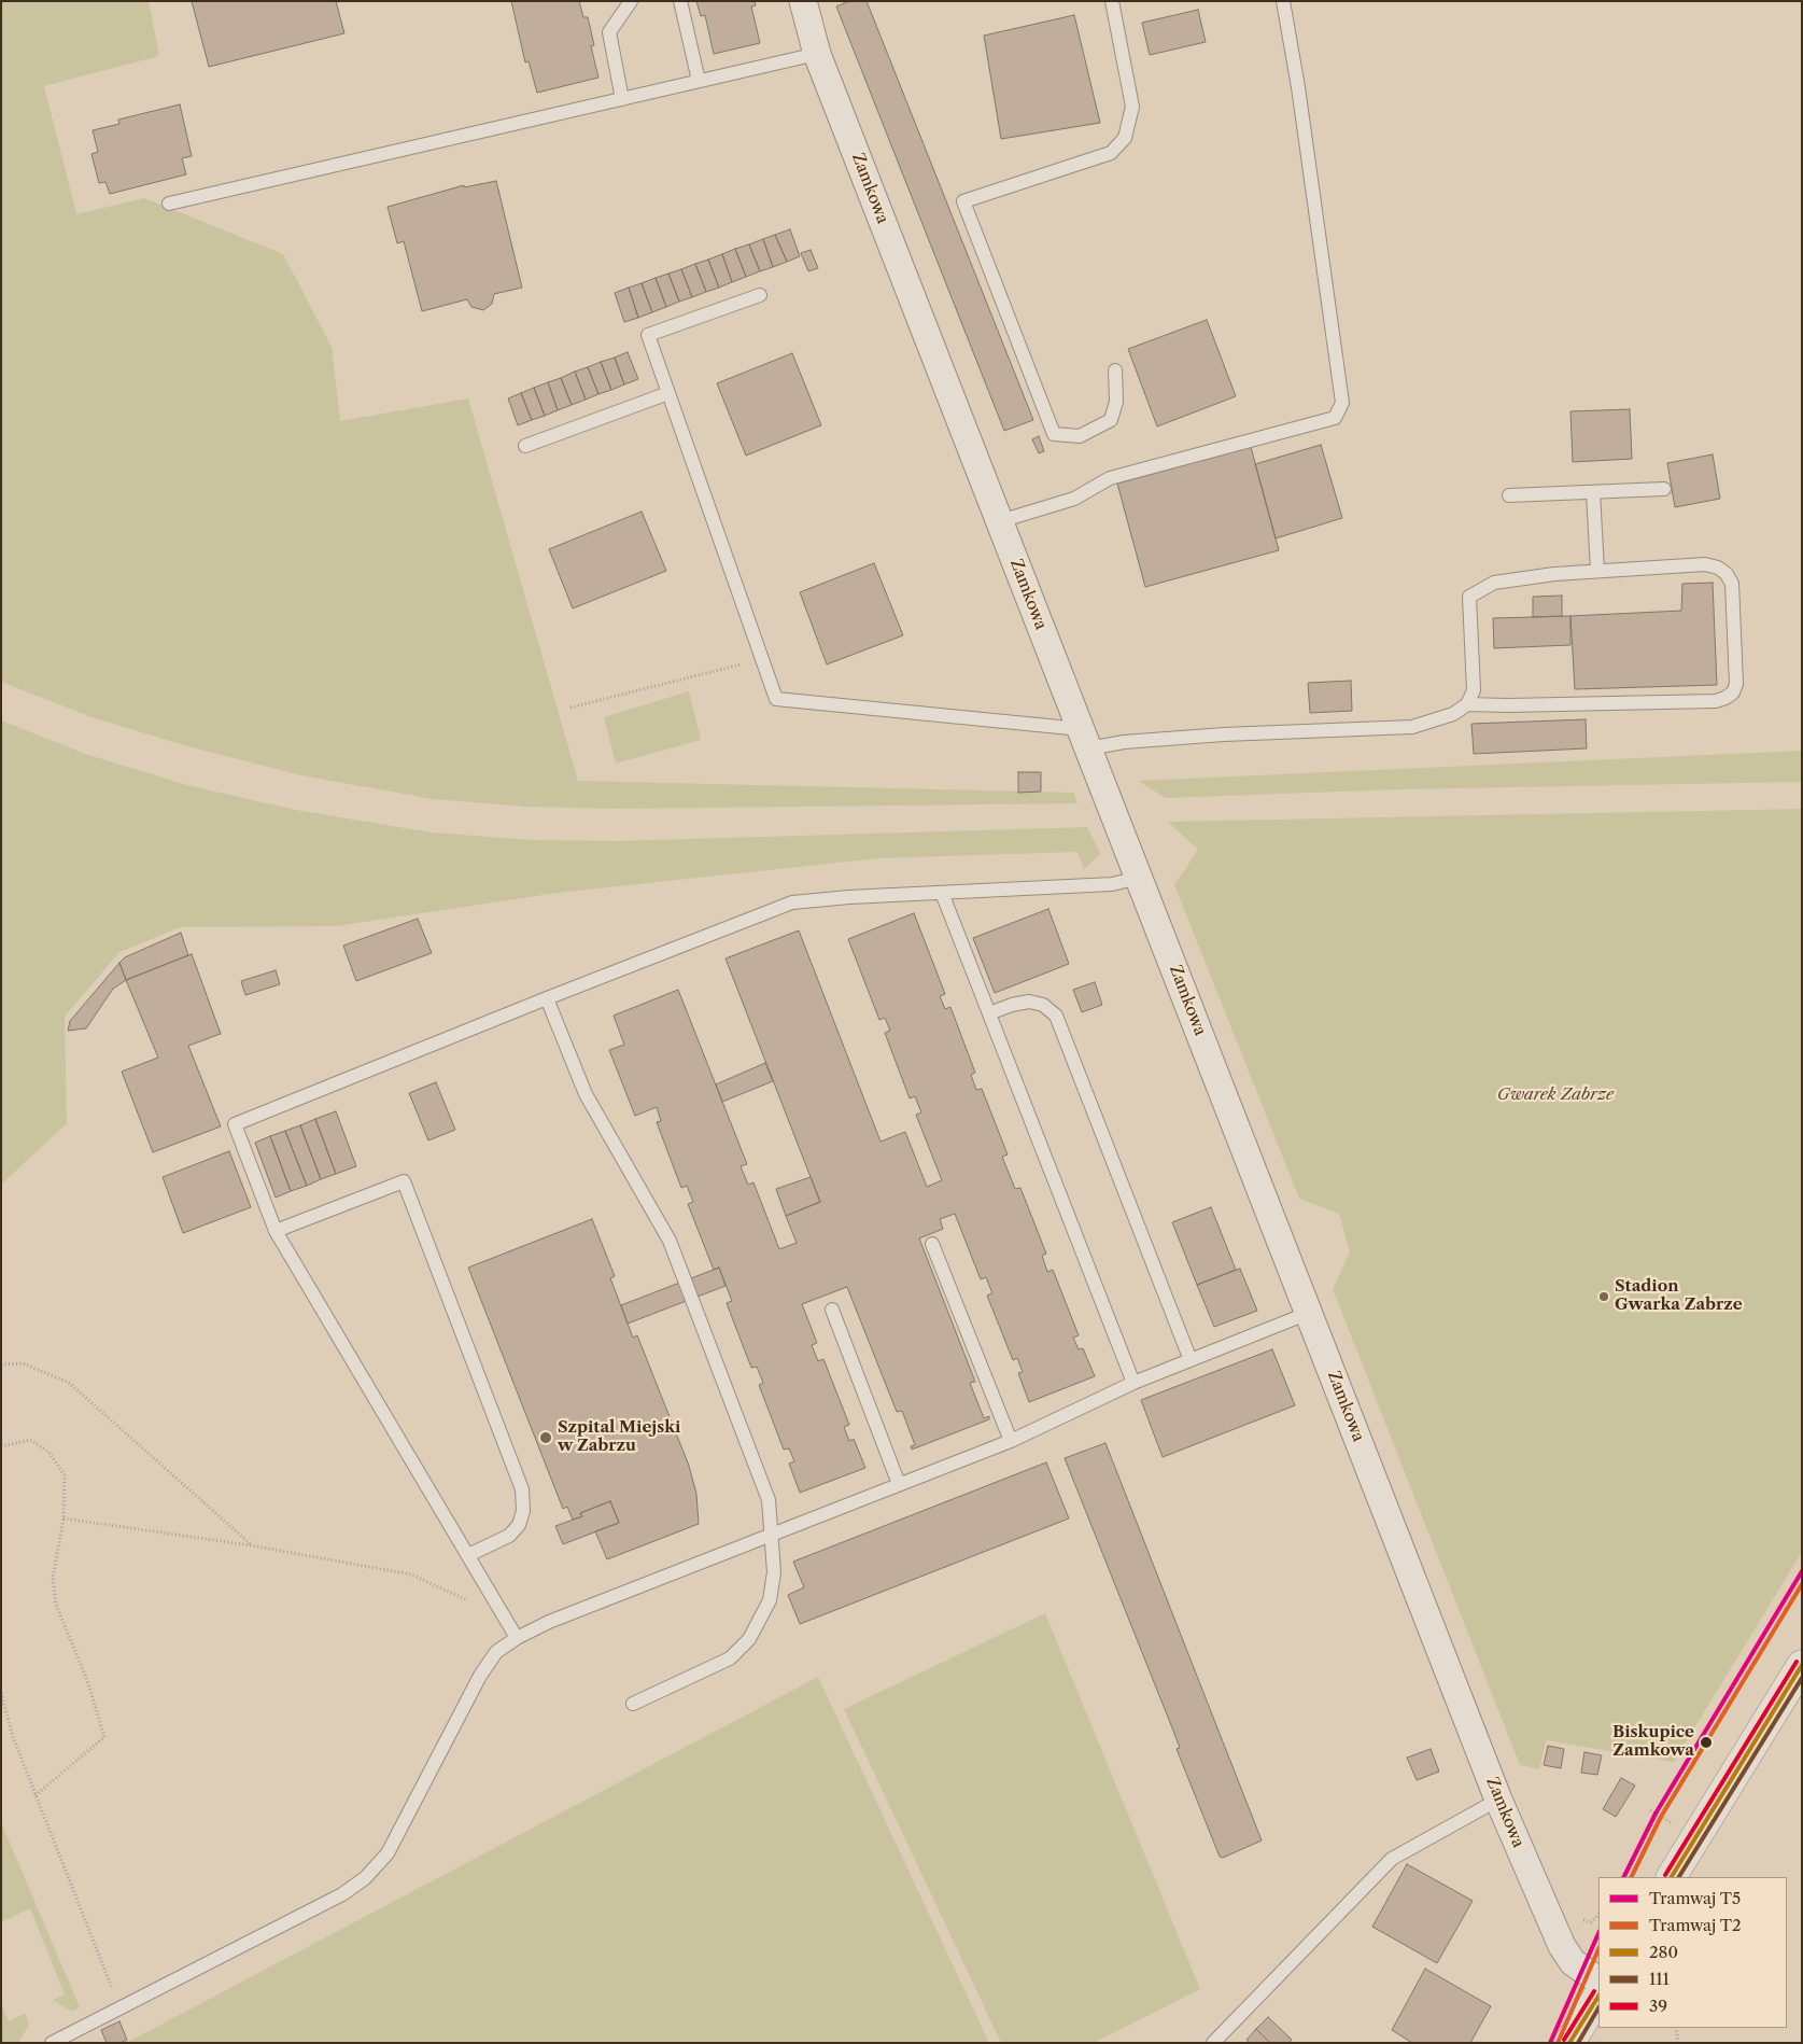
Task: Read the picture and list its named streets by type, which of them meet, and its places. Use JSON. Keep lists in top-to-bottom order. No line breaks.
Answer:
{"streets":{"street":["Zamkowa"]},"parks":["Gwarek Zabrze"],"places":["Stadion Gwarka Zabrze","Szpital Miejski w Zabrzu","Biskupice Zamkowa"],"lines":["tram line T5","tram line T2","transit line 39","transit line 280","transit line 111"],"legend":["Tramwaj T5","Tramwaj T2","280","111","39"]}
